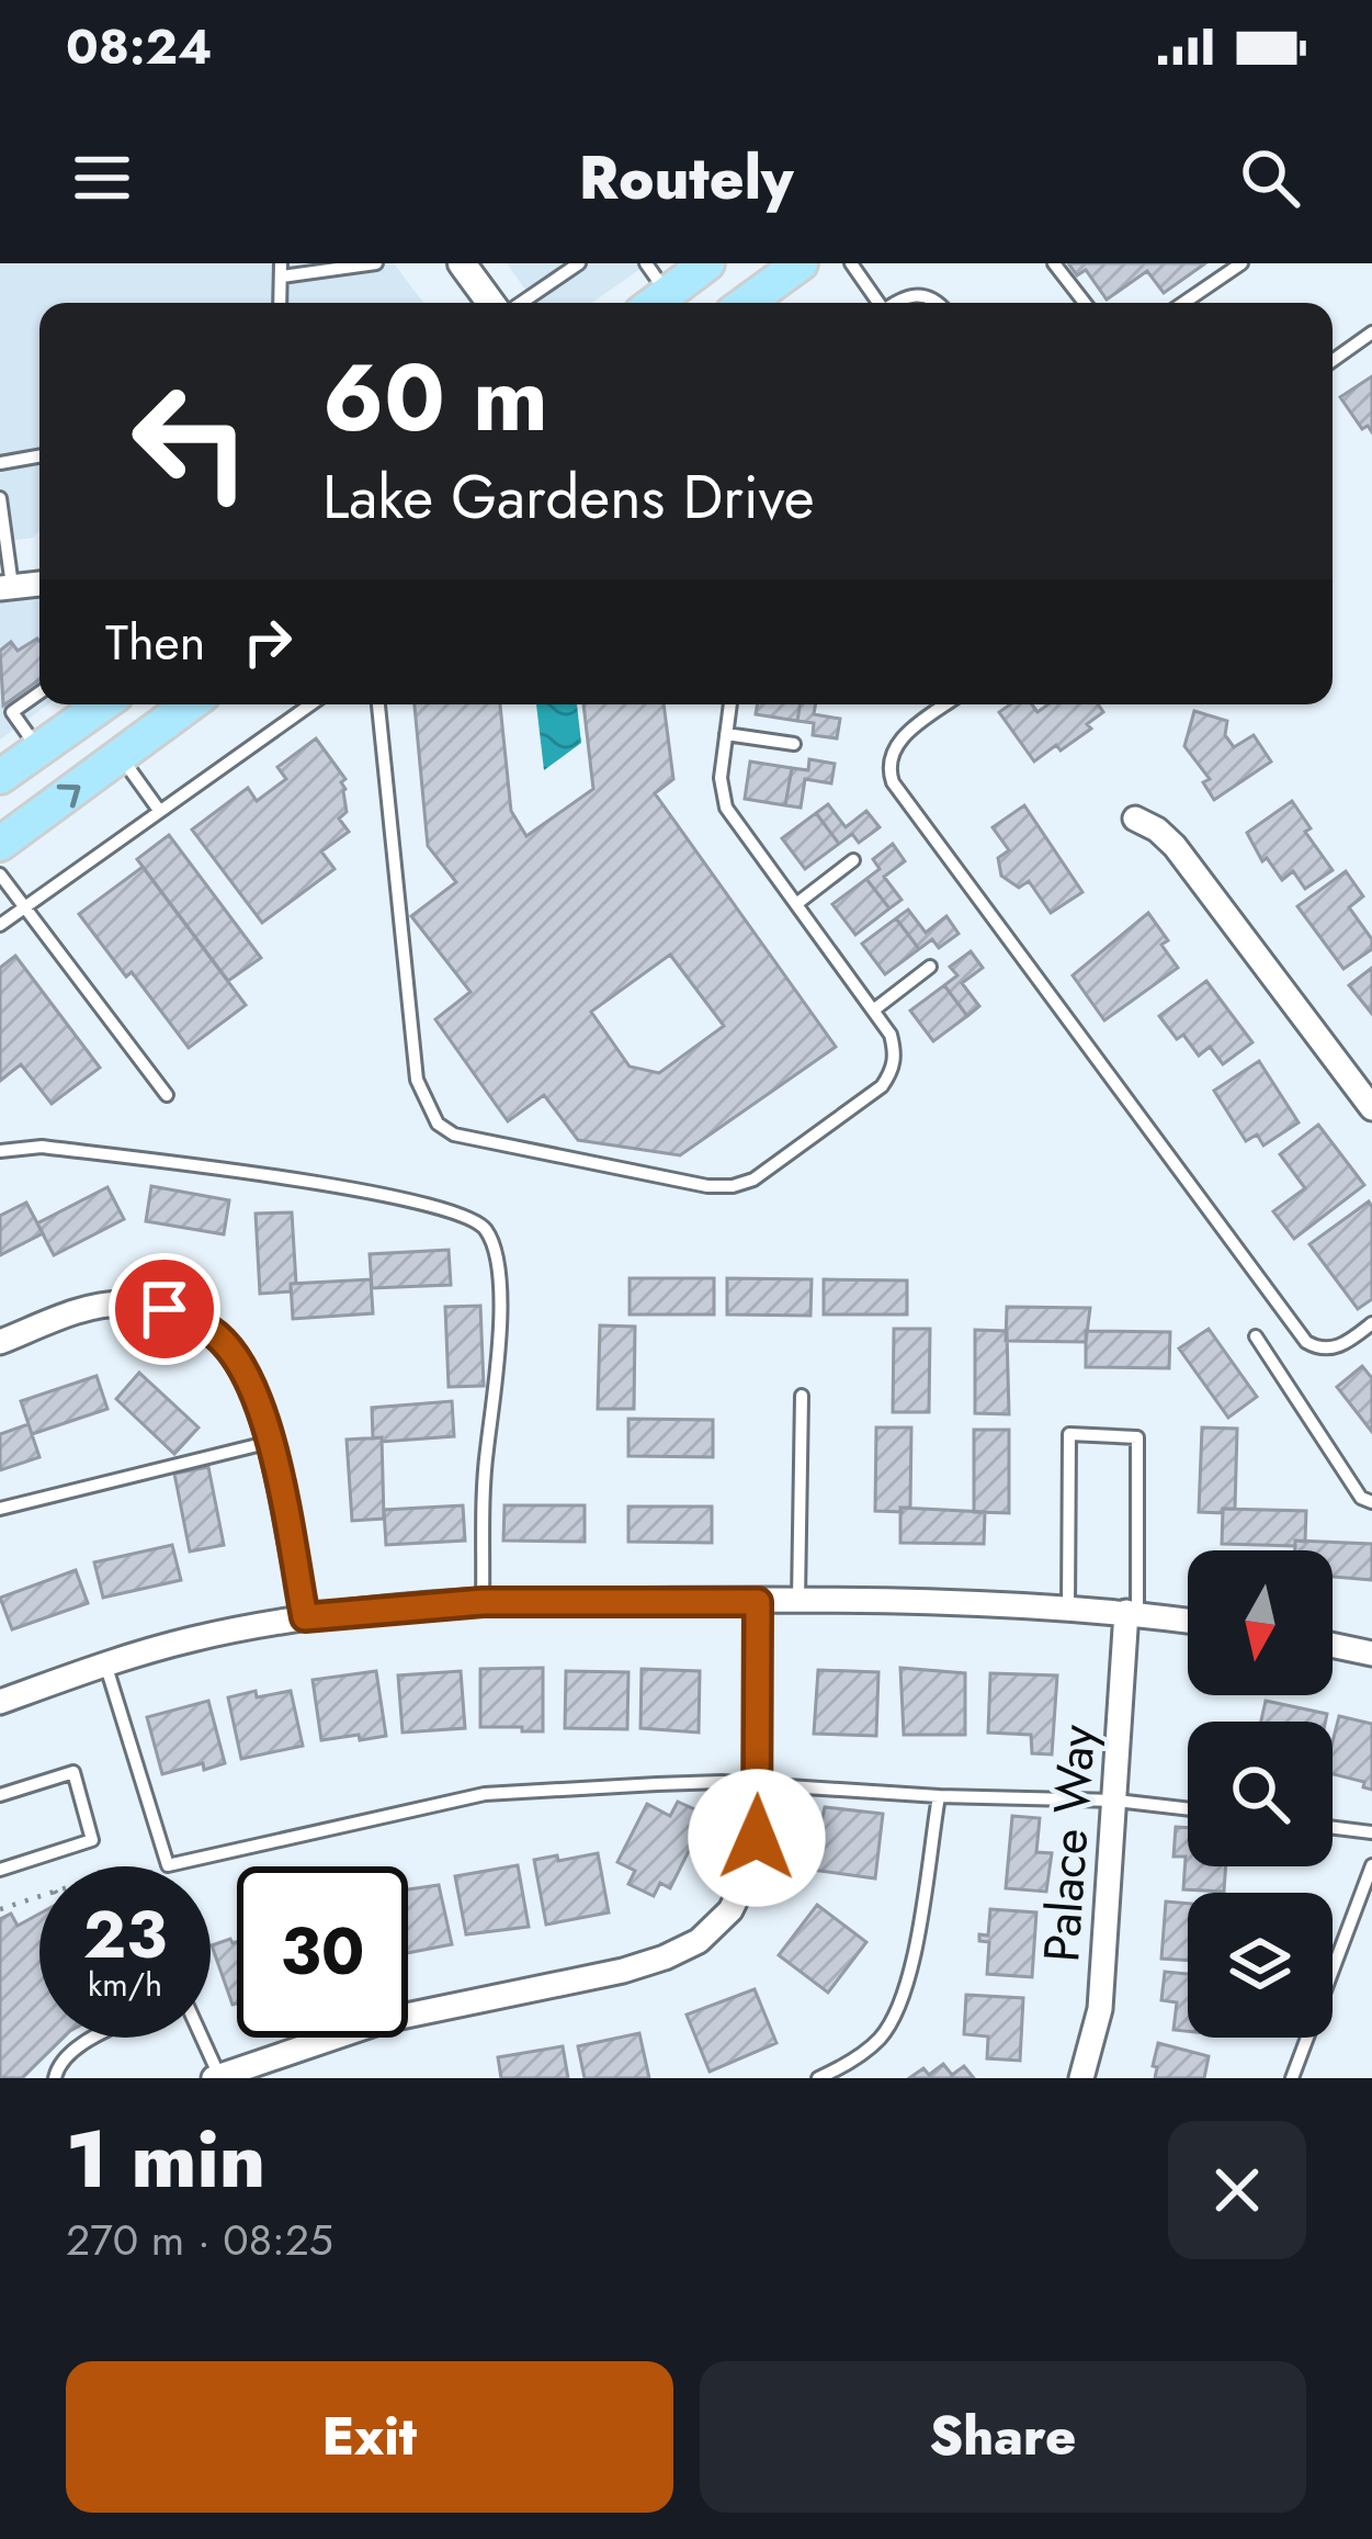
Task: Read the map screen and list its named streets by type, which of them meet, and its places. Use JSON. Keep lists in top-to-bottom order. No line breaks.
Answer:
{"streets":{"street":["Palace Way"]},"north":"bottom","page":{"status":"08:24","header":"Routely","turn":["60 m","Lake Gardens Drive"],"then":"Then","speed":"23 km/h","limit":"30","heading":["1 min","270 m · 08:25"],"buttons":["Exit","Share"]}}
